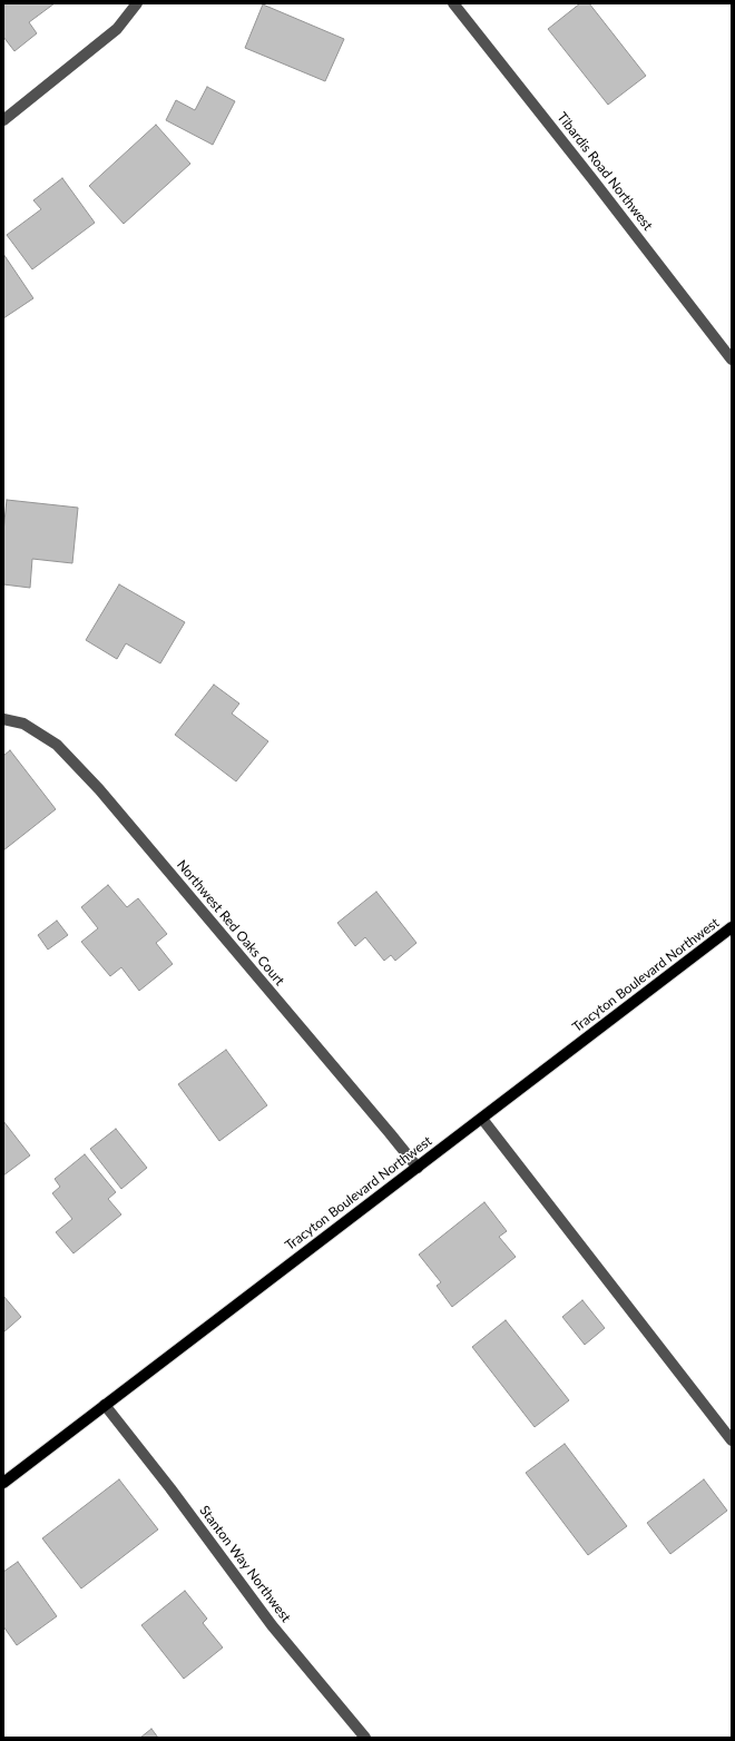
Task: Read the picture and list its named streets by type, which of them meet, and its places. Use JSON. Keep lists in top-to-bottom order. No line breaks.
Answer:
{"streets":{"main road":["Tracyton Boulevard Northwest"],"street":["Tibardis Road Northwest","Northwest Red Oaks Court","Stanton Way Northwest"]},"crossings":[["Northwest Red Oaks Court","Tracyton Boulevard Northwest"],["Tracyton Boulevard Northwest","Stanton Way Northwest"]]}
